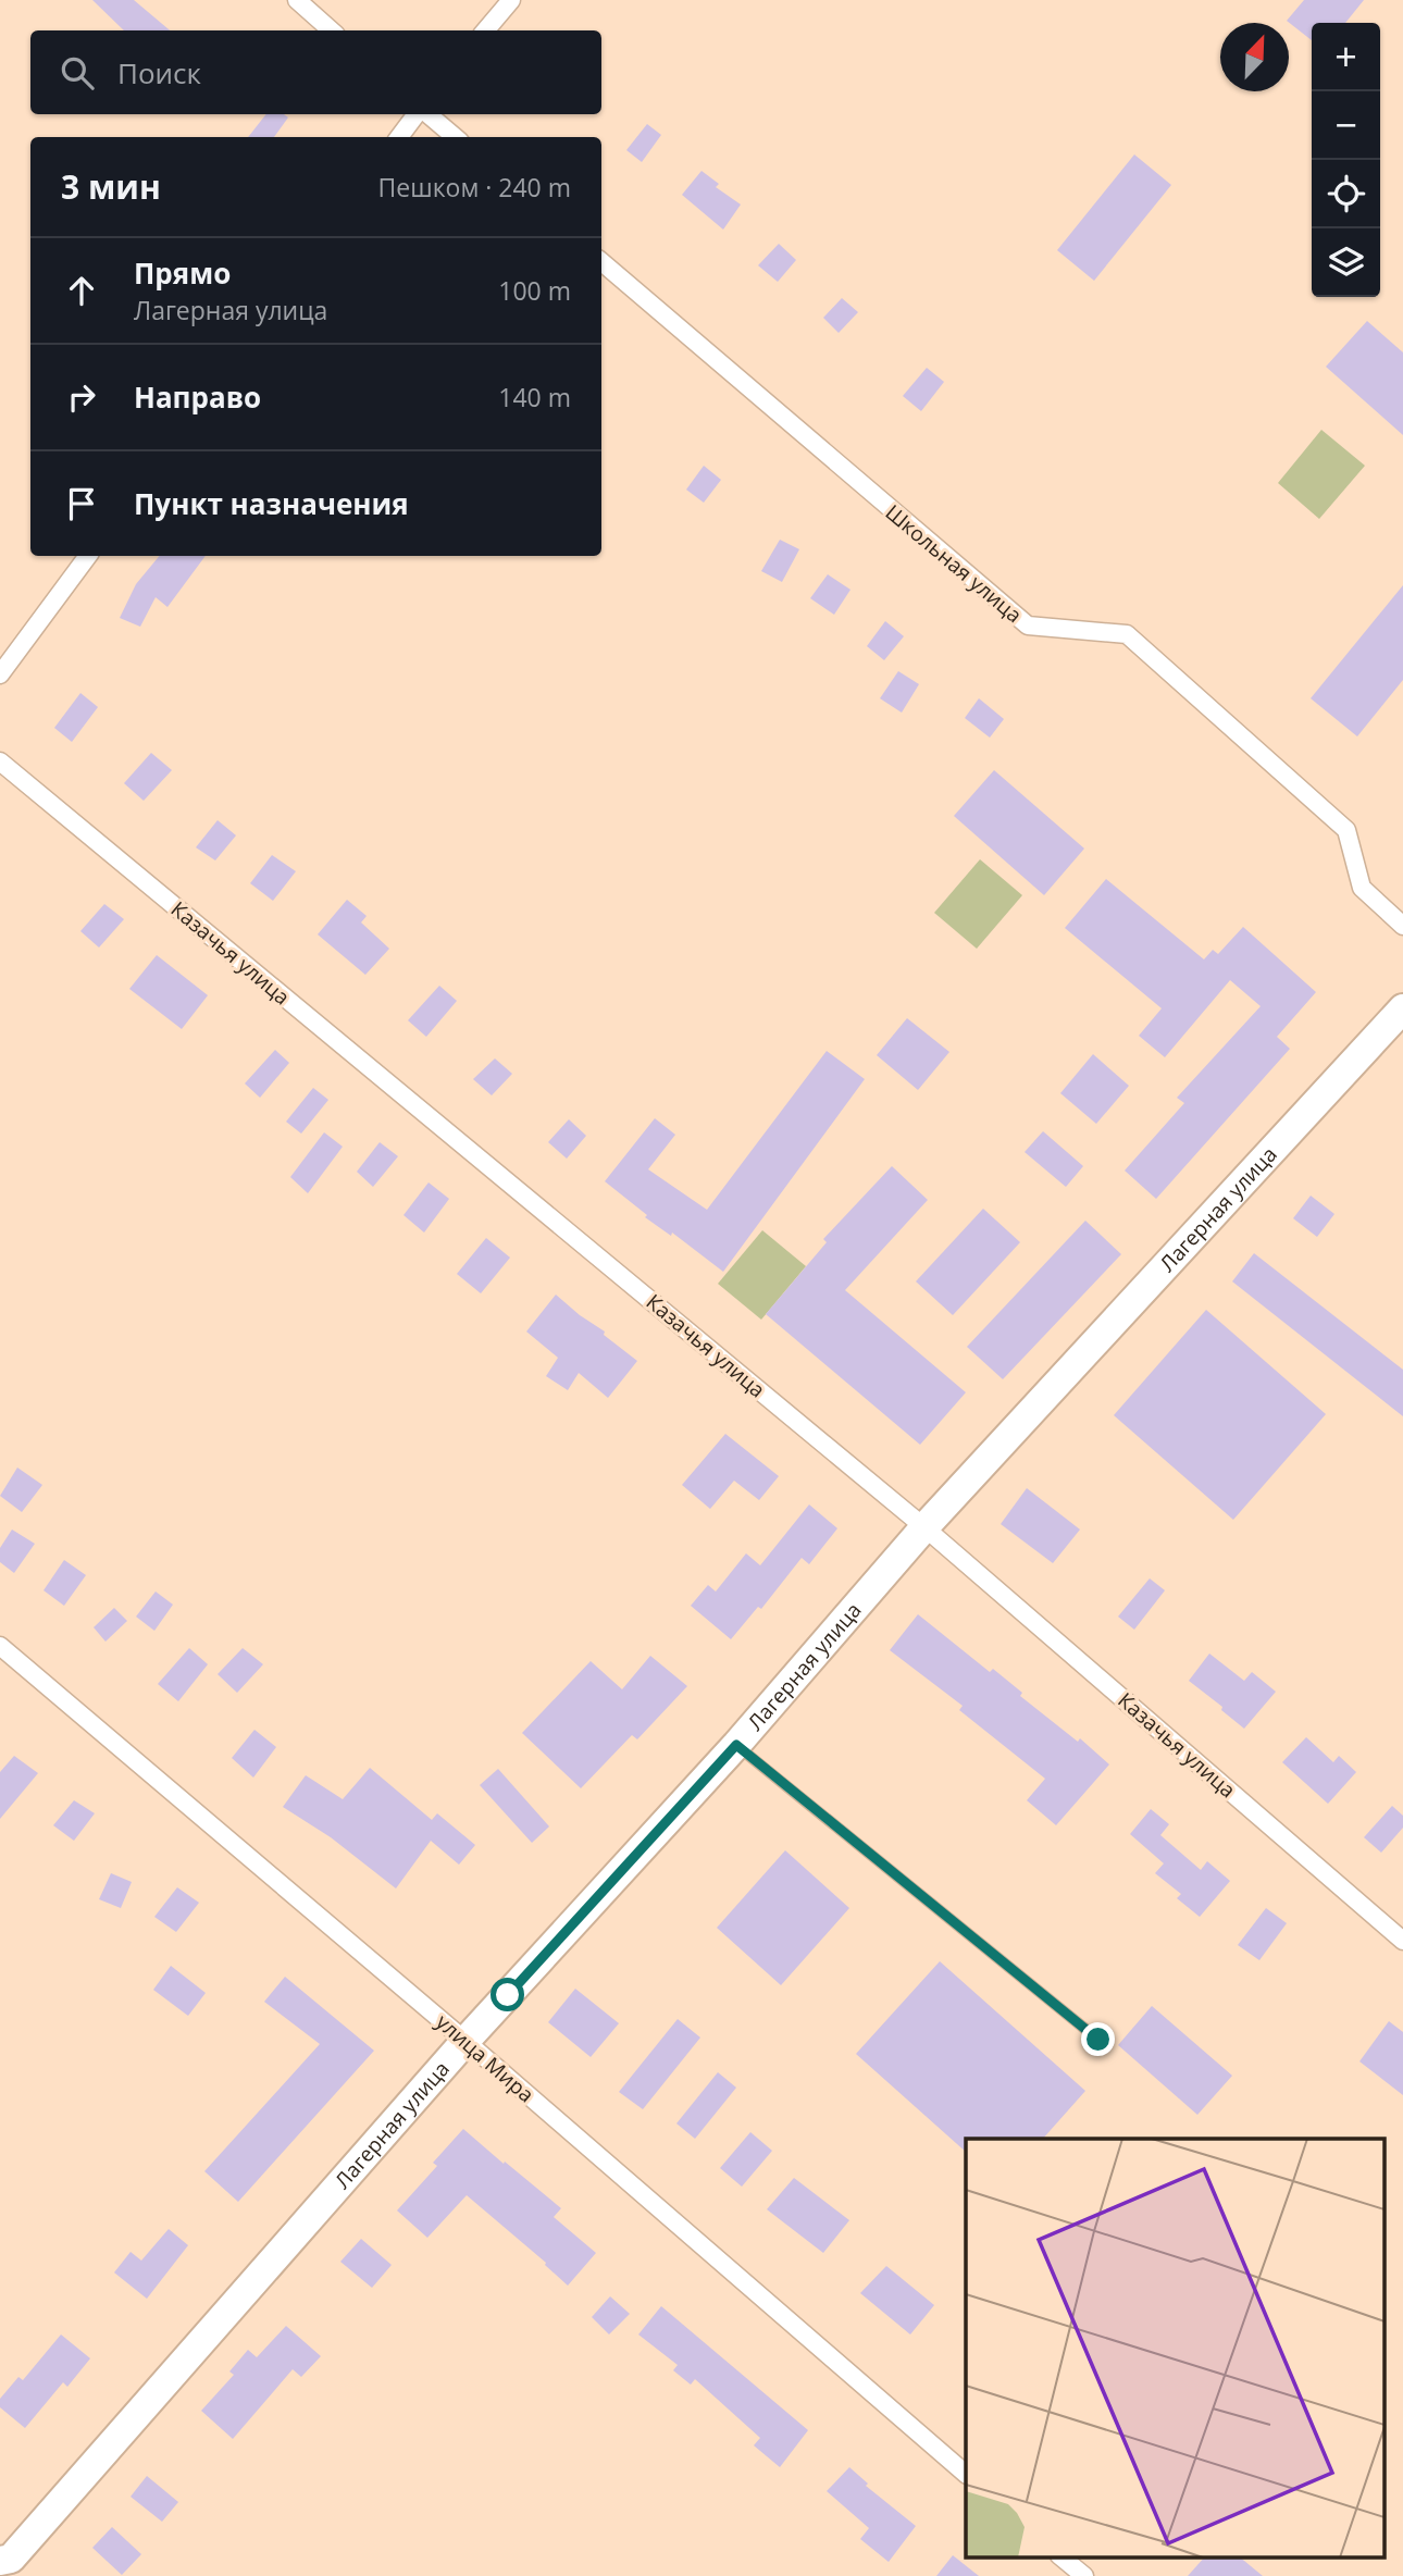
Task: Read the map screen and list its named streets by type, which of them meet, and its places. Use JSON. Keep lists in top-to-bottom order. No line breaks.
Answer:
{"streets":{"main road":["Лагерная улица"],"street":["Школьная улица","Казачья улица","улица Мира"]},"crossings":[["Казачья улица","Лагерная улица"],["Лагерная улица","улица Мира"]],"north":"top right","page":{"map_buttons":["+","−"],"search":"Поиск","heading":["3 мин","Пешком · 240 m"],"list":[["Прямо","Лагерная улица","100 m"],["Направо","140 m"],"Пункт назначения"]}}
